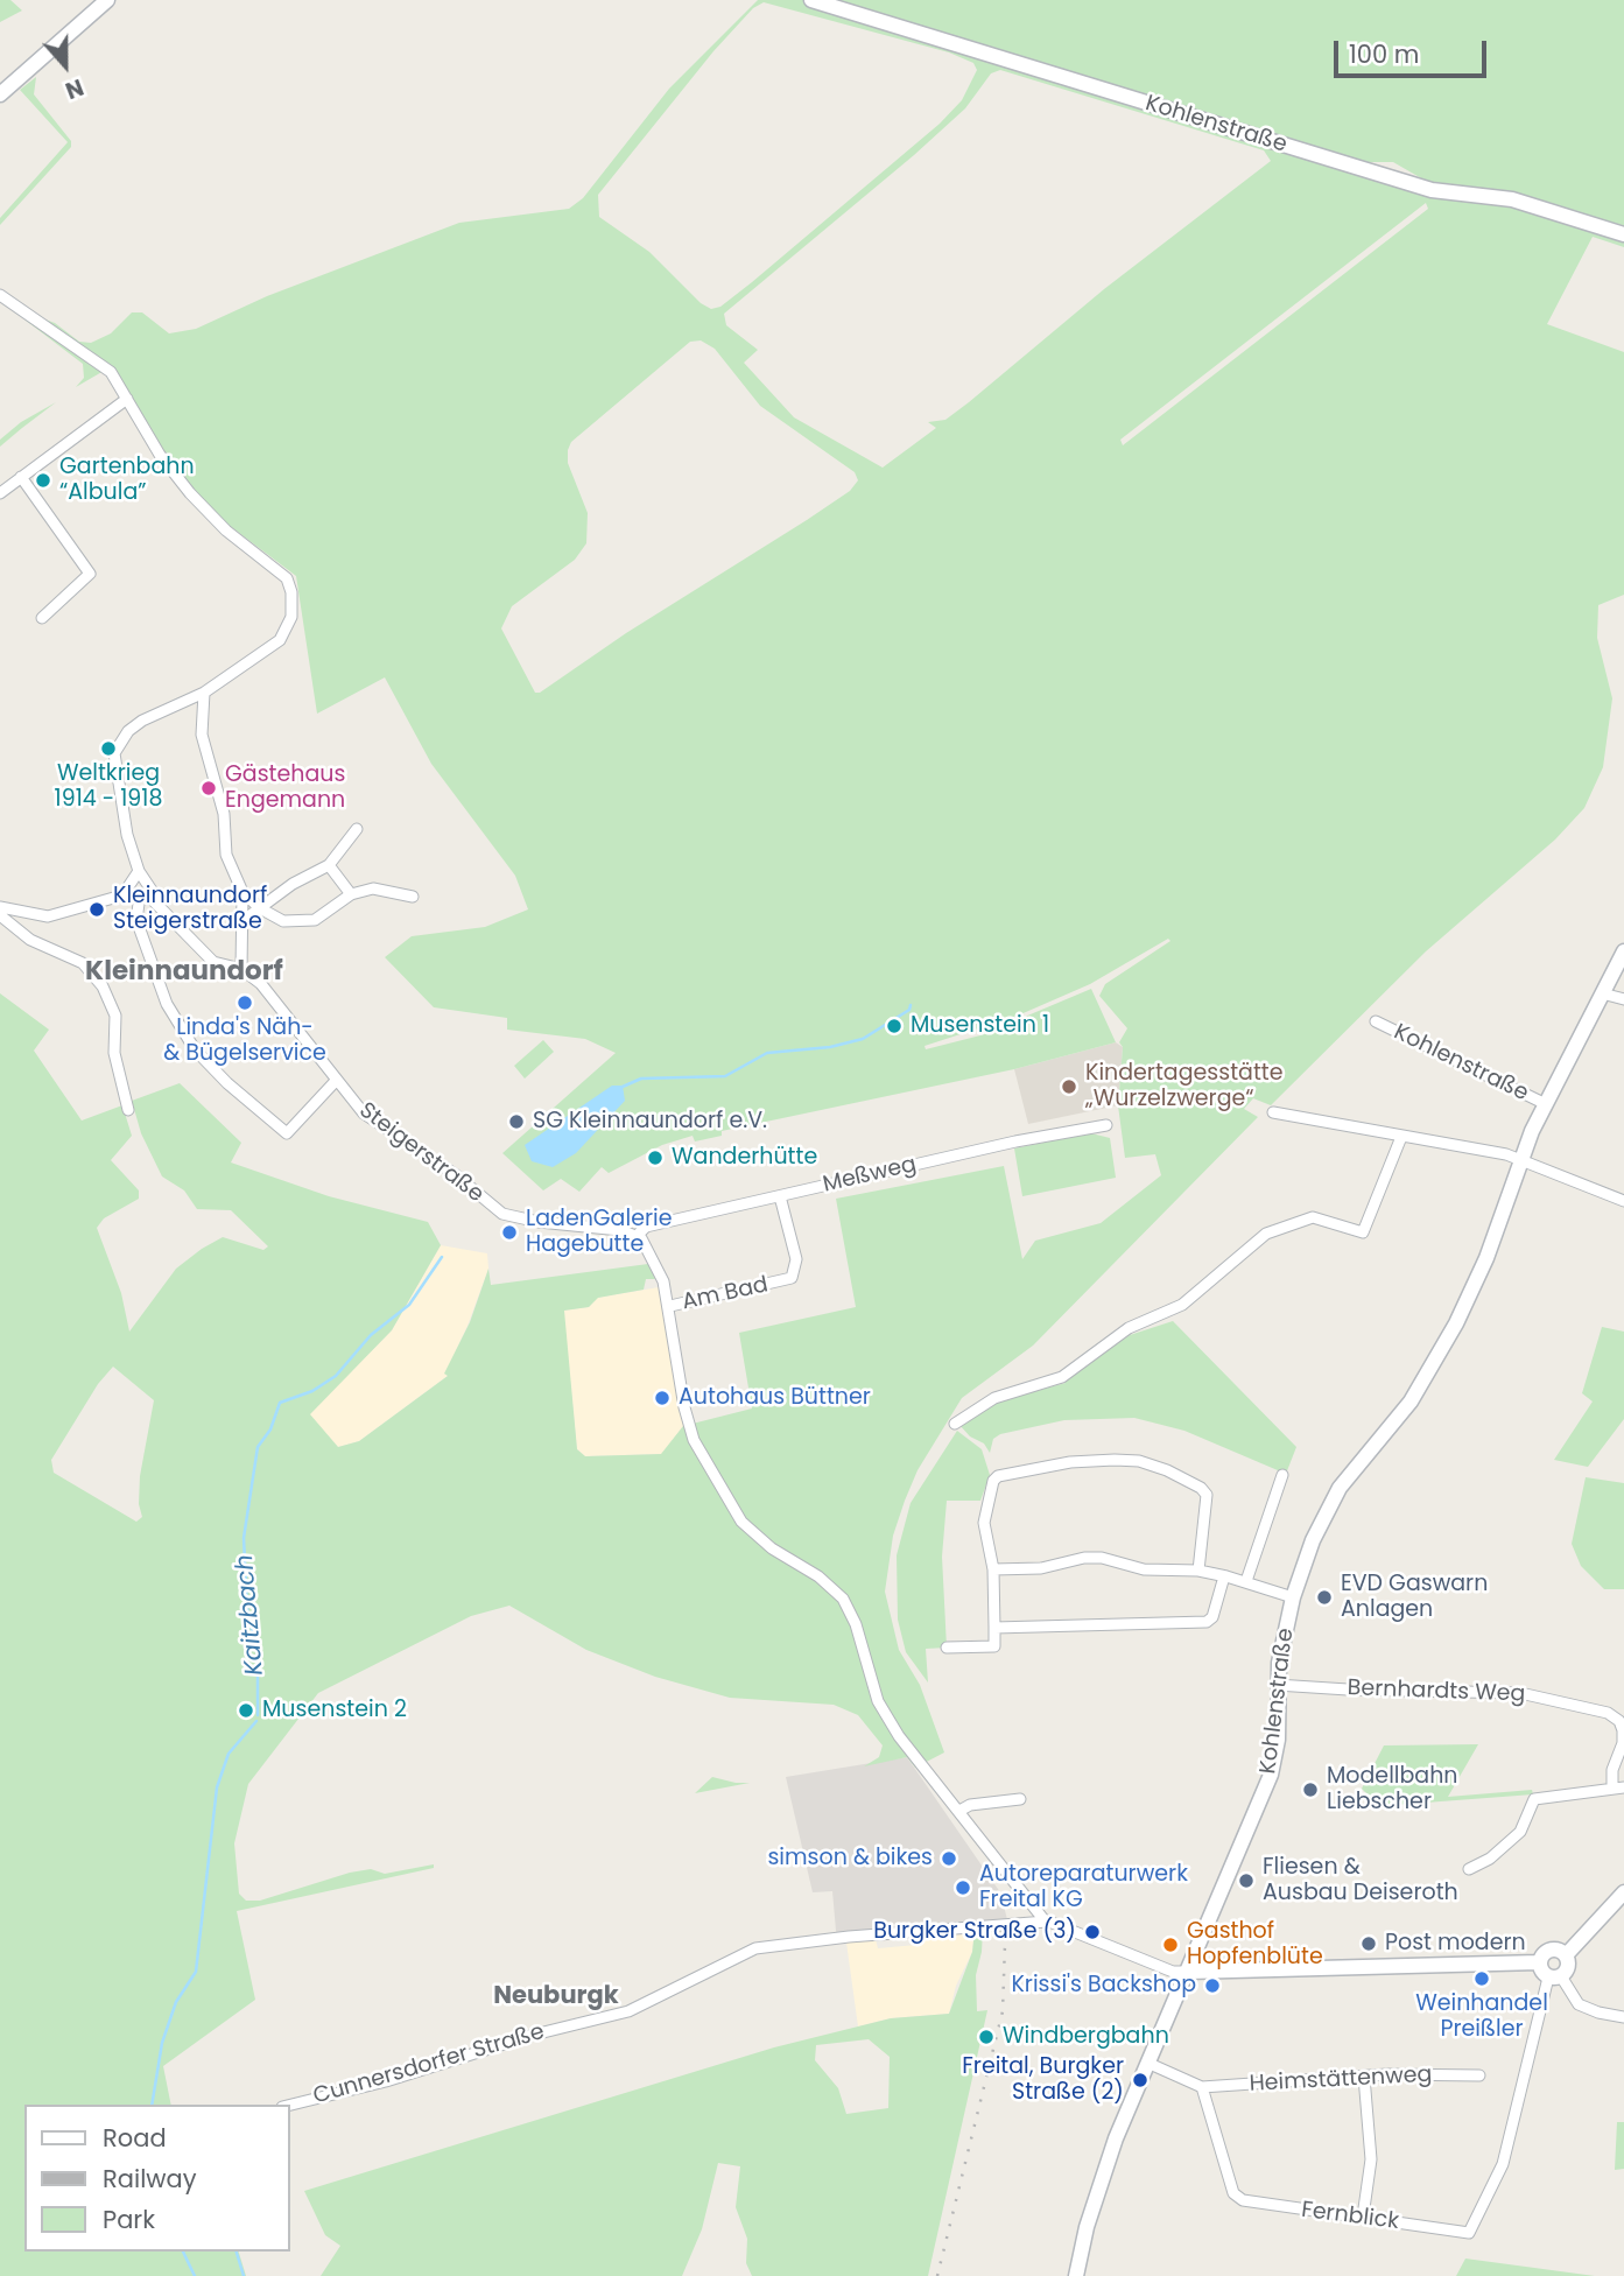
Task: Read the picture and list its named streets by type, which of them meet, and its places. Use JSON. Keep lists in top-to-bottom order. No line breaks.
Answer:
{"streets":{"street":["Kohlenstraße","Steigerstraße","Meßweg","Am Bad","Bernhardts Weg","Cunnersdorfer Straße","Heimstättenweg","Fernblick"]},"crossings":[["Kohlenstraße","Bernhardts Weg"],["Steigerstraße","Meßweg"],["Meßweg","Am Bad"],["Heimstättenweg","Fernblick"]],"districts":["Kleinnaundorf","Neuburgk"],"water":["Kaitzbach"],"places":["Gartenbahn “Albula”","Weltkrieg 1914 - 1918","Gästehaus Engemann","Kleinnaundorf Steigerstraße","Linda's Näh- & Bügelservice","Musenstein 1","Kindertagesstätte „Wurzelzwerge“","SG Kleinnaundorf e.V.","Wanderhütte","LadenGalerie Hagebutte","Autohaus Büttner","EVD Gaswarn Anlagen","Musenstein 2","Modellbahn Liebscher","simson & bikes","Fliesen & Ausbau Deiseroth","Autoreparaturwerk Freital KG","Burgker Straße (3)","Post modern","Gasthof Hopfenblüte","Weinhandel Preißler","Krissi's Backshop","Windbergbahn","Freital, Burgker Straße (2)"],"legend":["Road","Railway","Park"],"scale_bar":"100 m","north":"bottom"}
